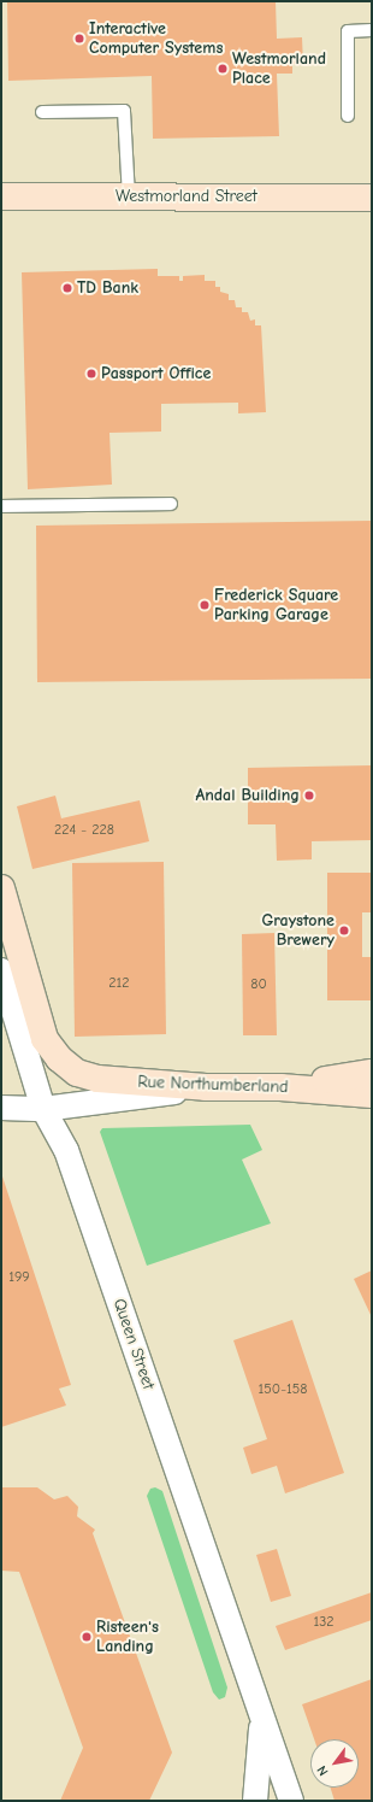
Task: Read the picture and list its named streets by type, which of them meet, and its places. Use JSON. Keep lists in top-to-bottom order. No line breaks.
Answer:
{"streets":{"main road":["Westmorland Street","Rue Northumberland"],"street":["Queen Street"]},"places":["Interactive Computer Systems","Westmorland Place","TD Bank","Passport Office","Frederick Square Parking Garage","Andal Building","Graystone Brewery","Risteen's Landing"],"house_numbers":["224 - 228","212","80","199","150-158","132"],"north":"bottom left"}
